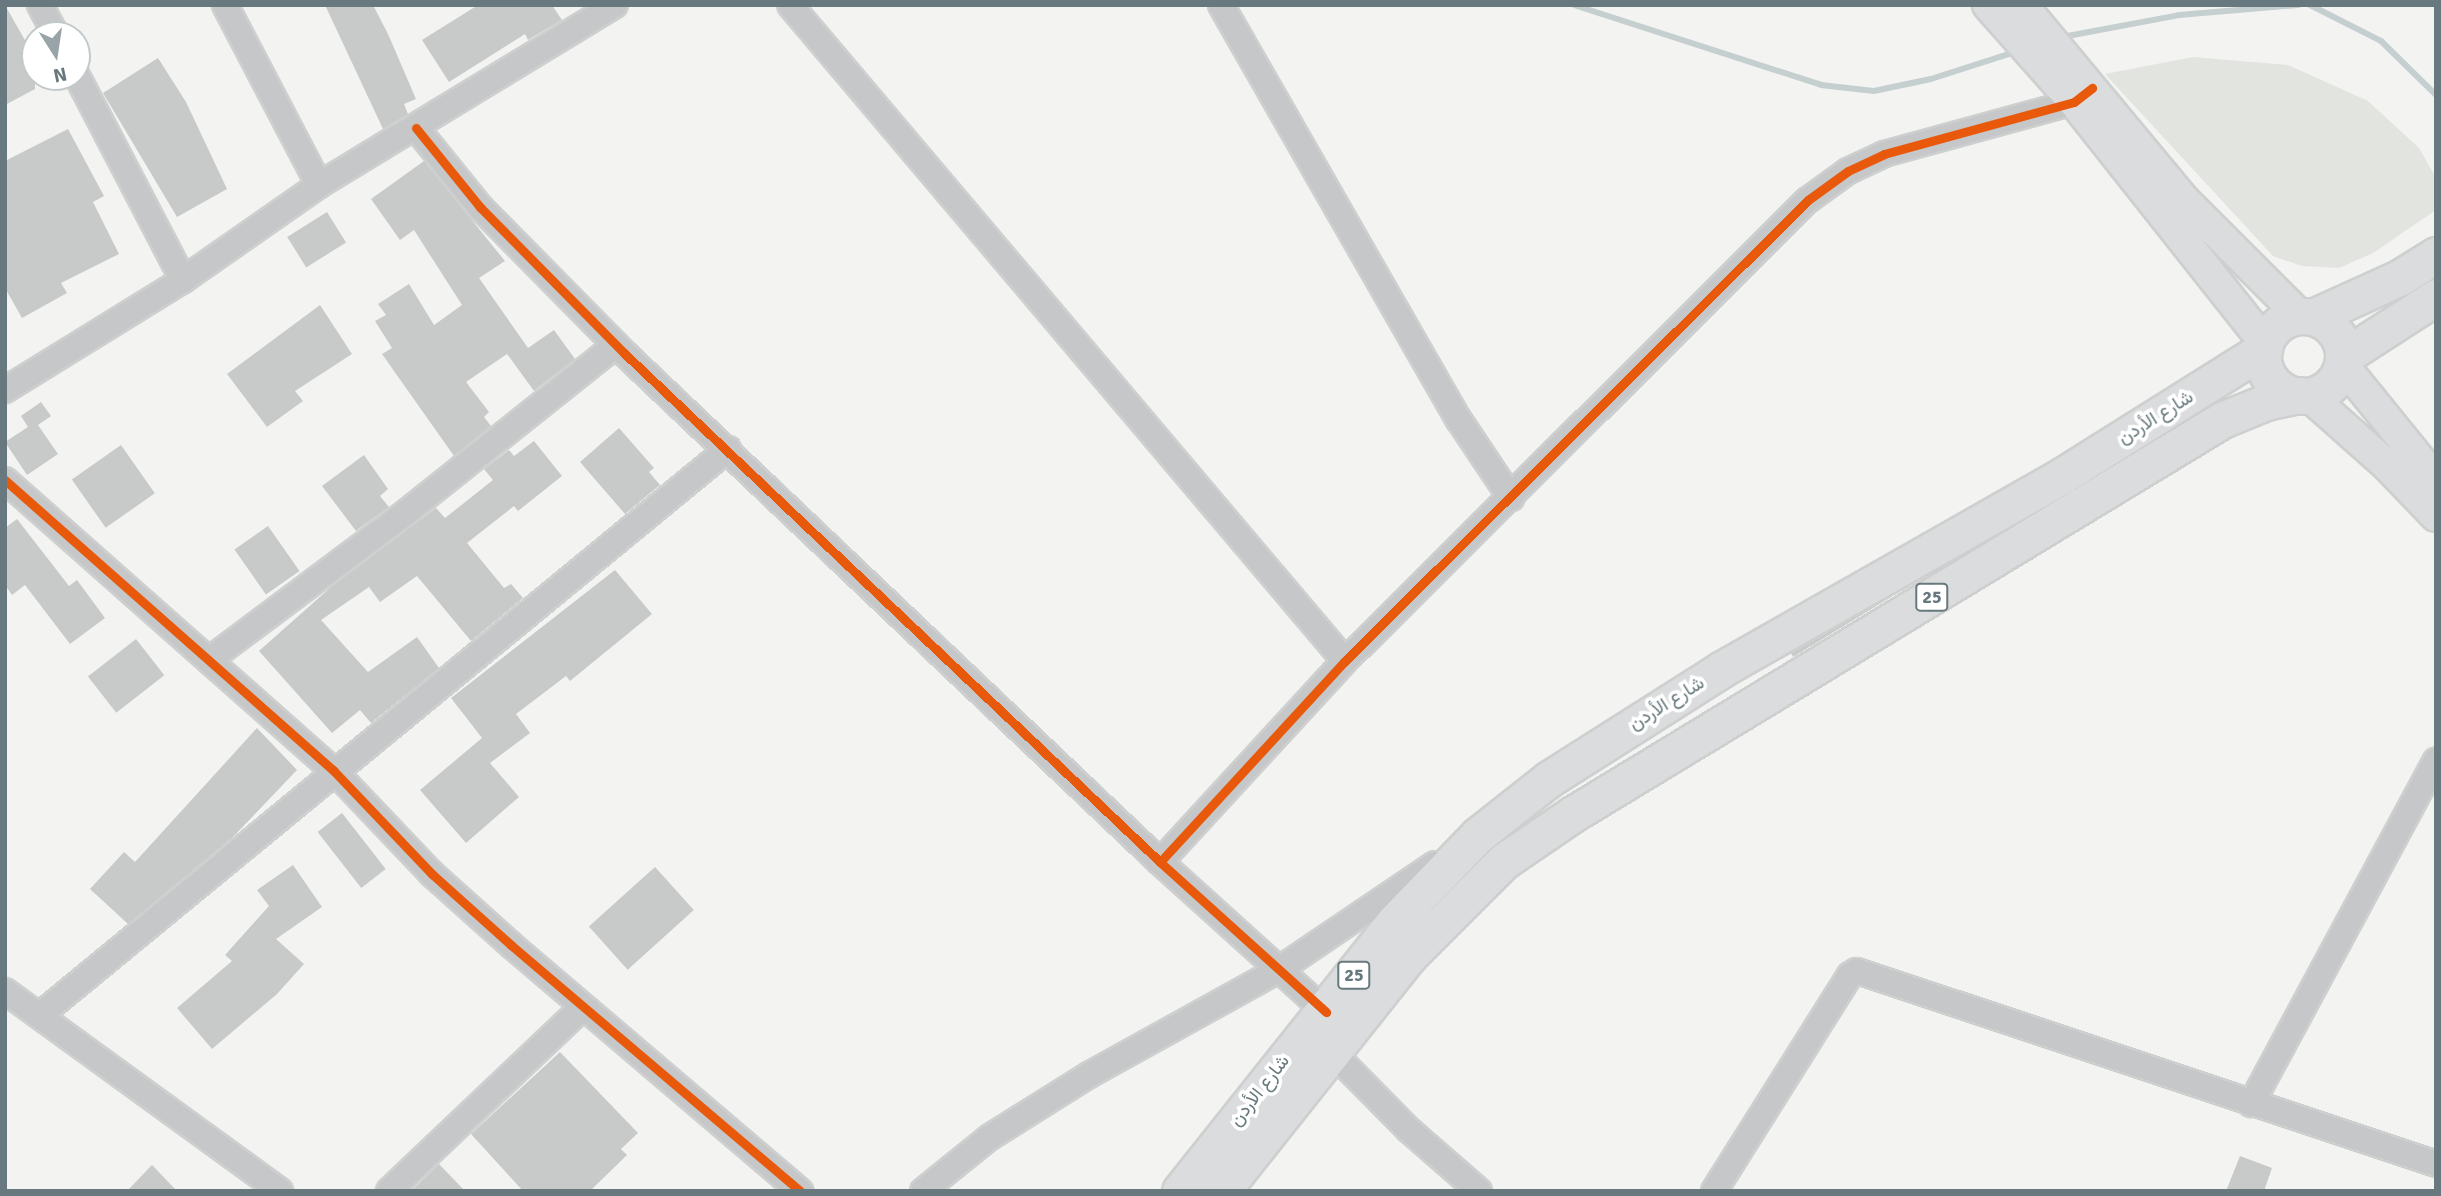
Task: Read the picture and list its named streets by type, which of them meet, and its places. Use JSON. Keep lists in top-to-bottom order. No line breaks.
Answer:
{"streets":{"highway":["شارع الأردن","25"]},"crossings":[["شارع الأردن","25"]],"north":"bottom"}
